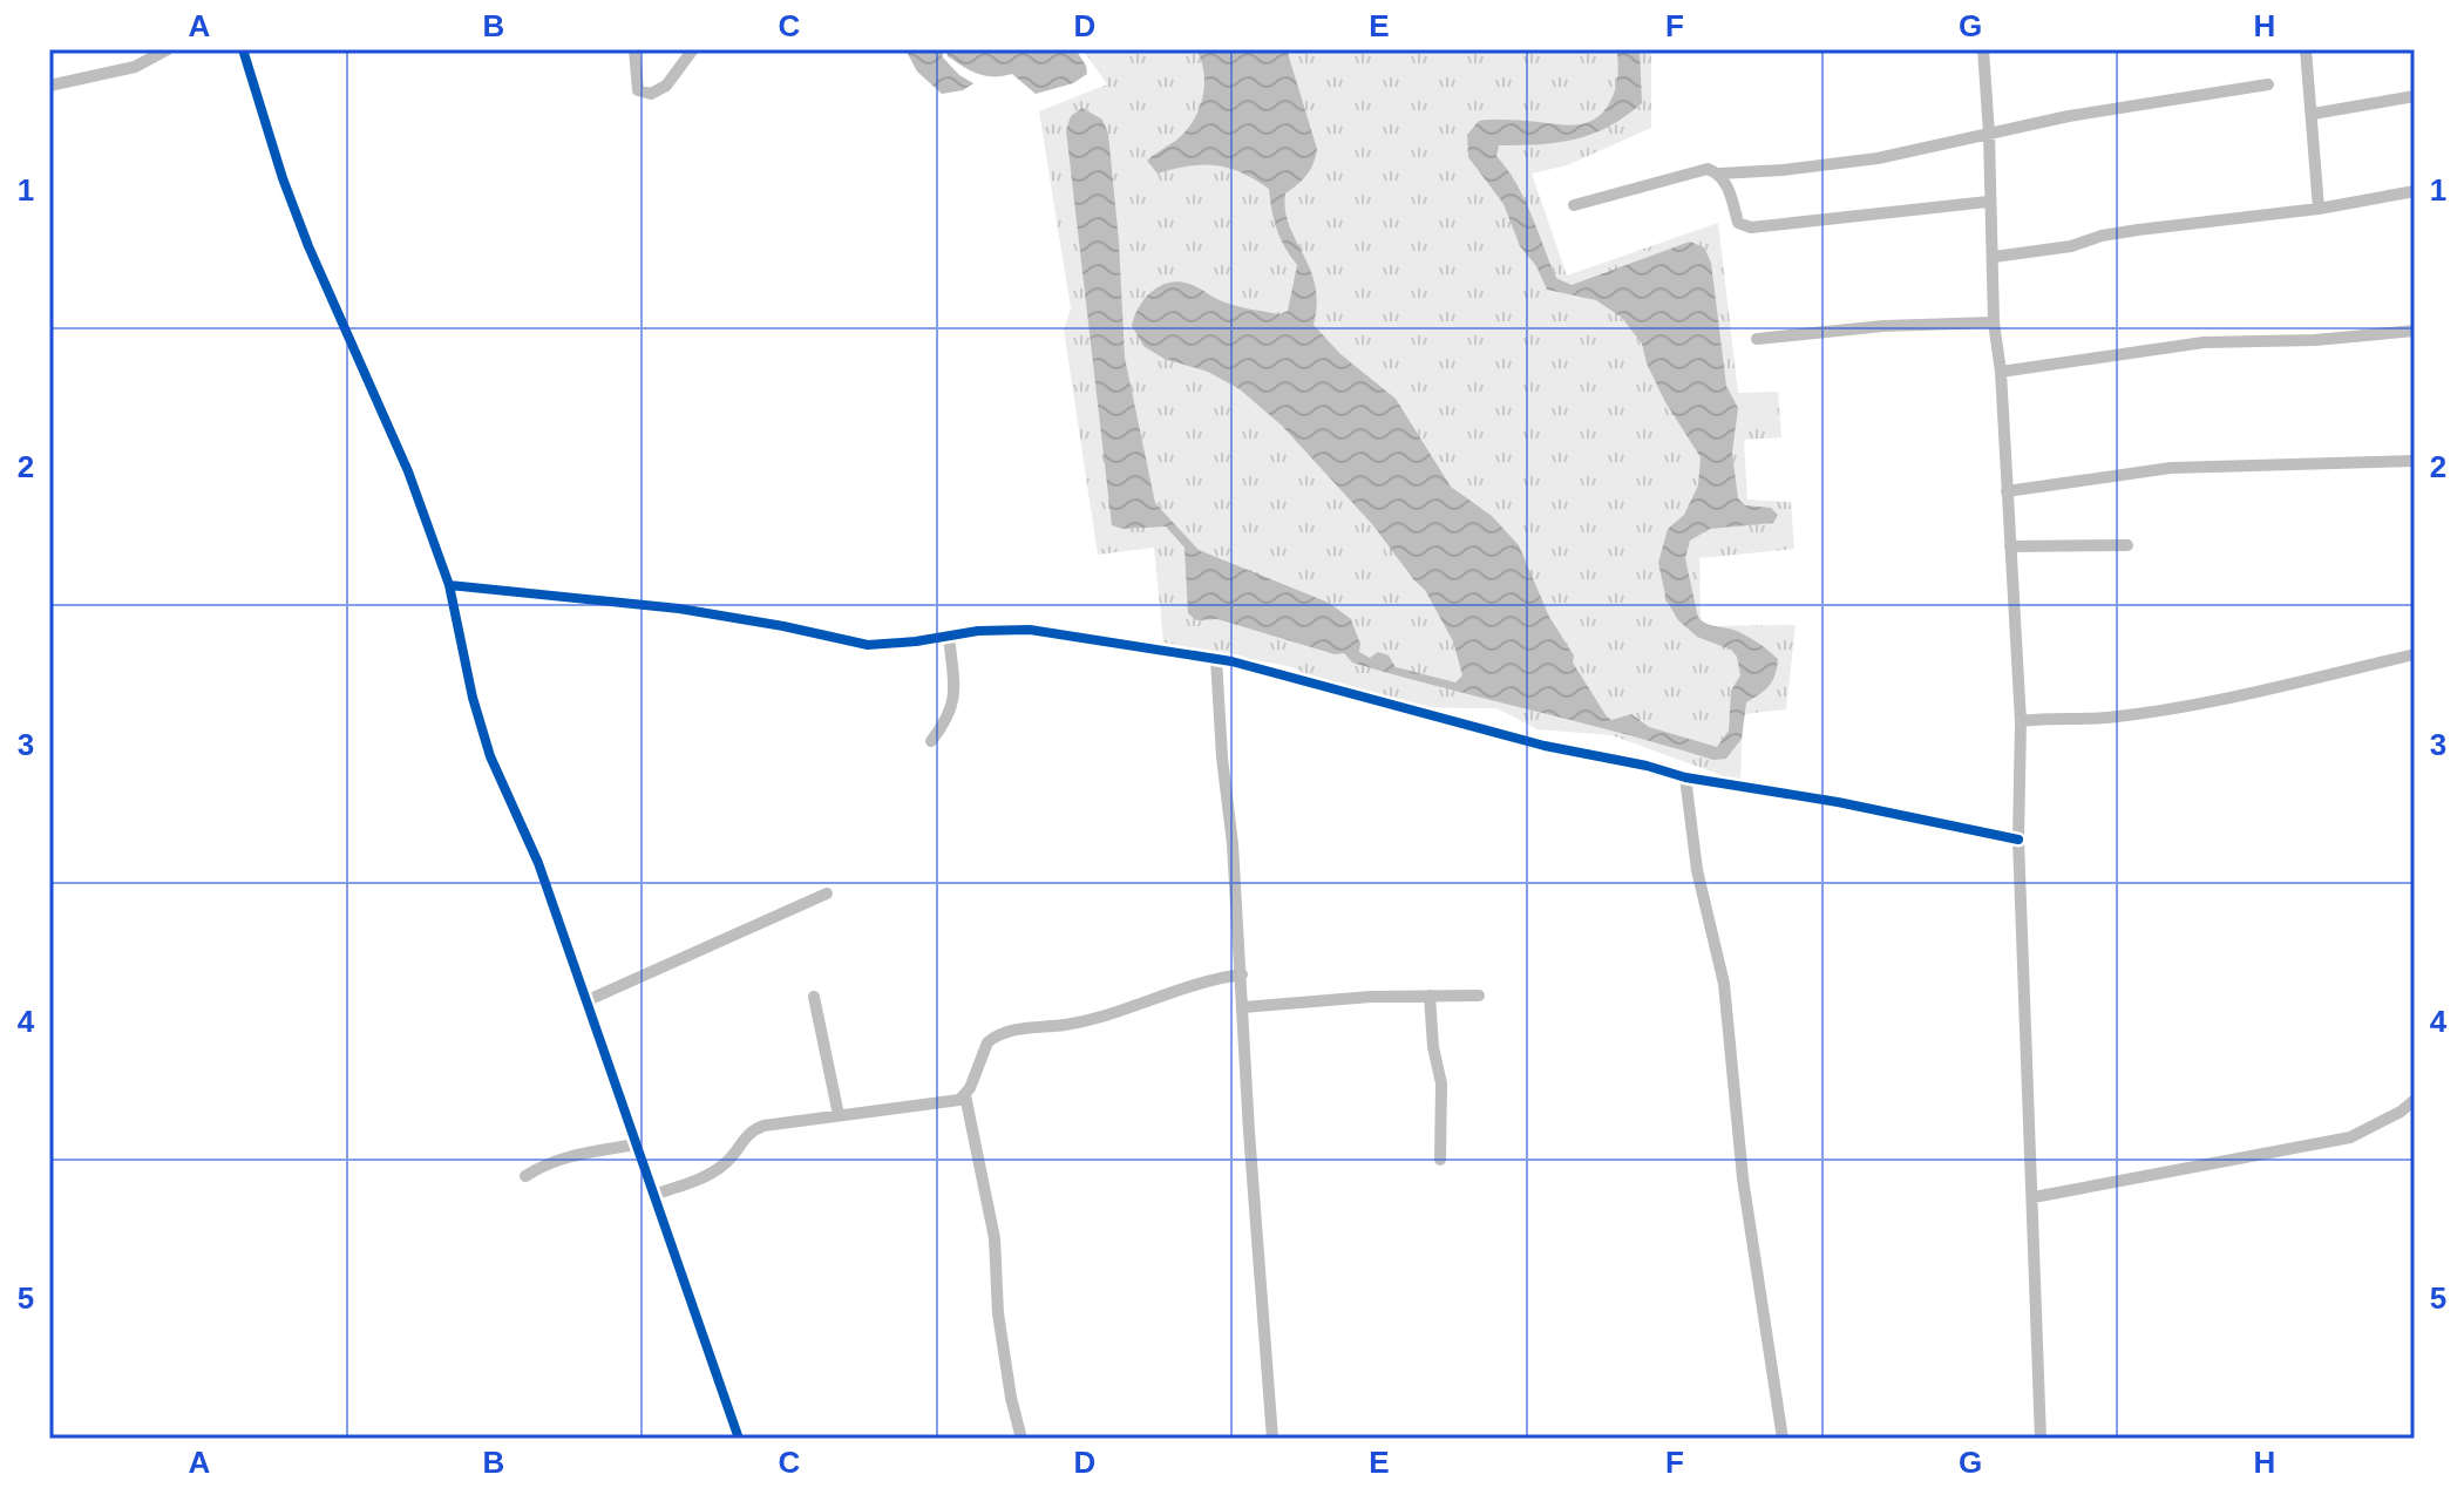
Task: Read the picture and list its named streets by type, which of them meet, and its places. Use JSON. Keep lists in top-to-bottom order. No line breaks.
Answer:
{"grid":{"columns":["A","B","C","D","E","F","G","H"],"rows":["1","2","3","4","5"]}}
